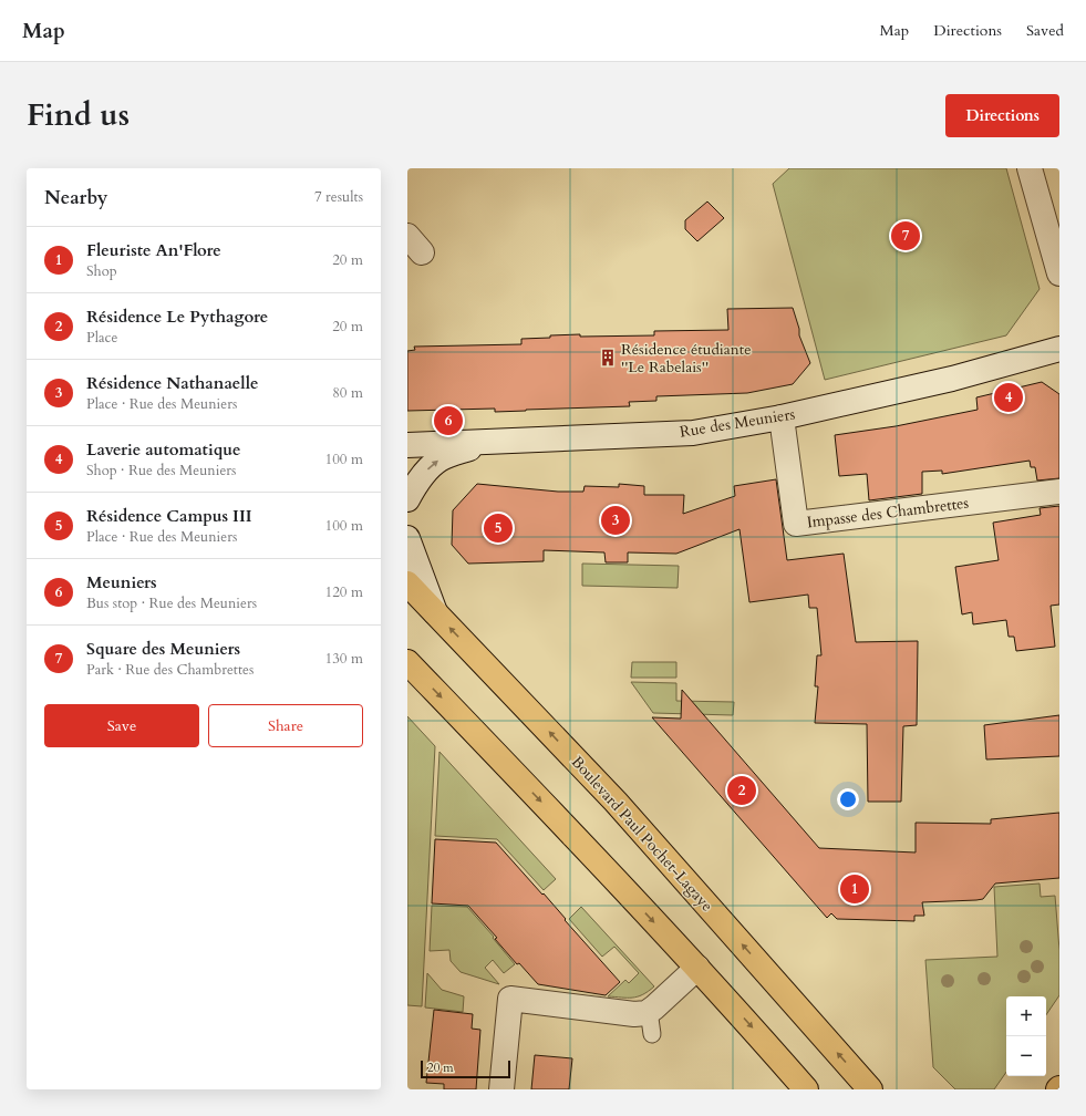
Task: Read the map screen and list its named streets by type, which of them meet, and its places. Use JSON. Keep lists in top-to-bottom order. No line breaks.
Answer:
{"streets":{"main road":["Rue des Meuniers","Impasse des Chambrettes","Boulevard Paul Pochet-Lagaye"]},"crossings":[["Rue des Meuniers","Impasse des Chambrettes"]],"places":{"building":["Résidence étudiante ''Le Rabelais''"]},"scale_bar":"20 m","page":{"header":"Map","nav":["Map","Directions","Saved"],"title":"Find us","buttons":["Directions",["Save","Share"]],"heading":["Nearby","7 results"],"pins":["7","4","6","3","5","2","1"],"list":[{"mark":"1","name":"Fleuriste An'Flore","note":"Shop","value":"20 m"},{"mark":"2","name":"Résidence Le Pythagore","note":"Place","value":"20 m"},{"mark":"3","name":"Résidence Nathanaelle","note":"Place · Rue des Meuniers","value":"80 m"},{"mark":"4","name":"Laverie automatique","note":"Shop · Rue des Meuniers","value":"100 m"},{"mark":"5","name":"Résidence Campus III","note":"Place · Rue des Meuniers","value":"100 m"},{"mark":"6","name":"Meuniers","note":"Bus stop · Rue des Meuniers","value":"120 m"},{"mark":"7","name":"Square des Meuniers","note":"Park · Rue des Chambrettes","value":"130 m"}],"map_buttons":["+","−"],"scale":"20 m"}}
